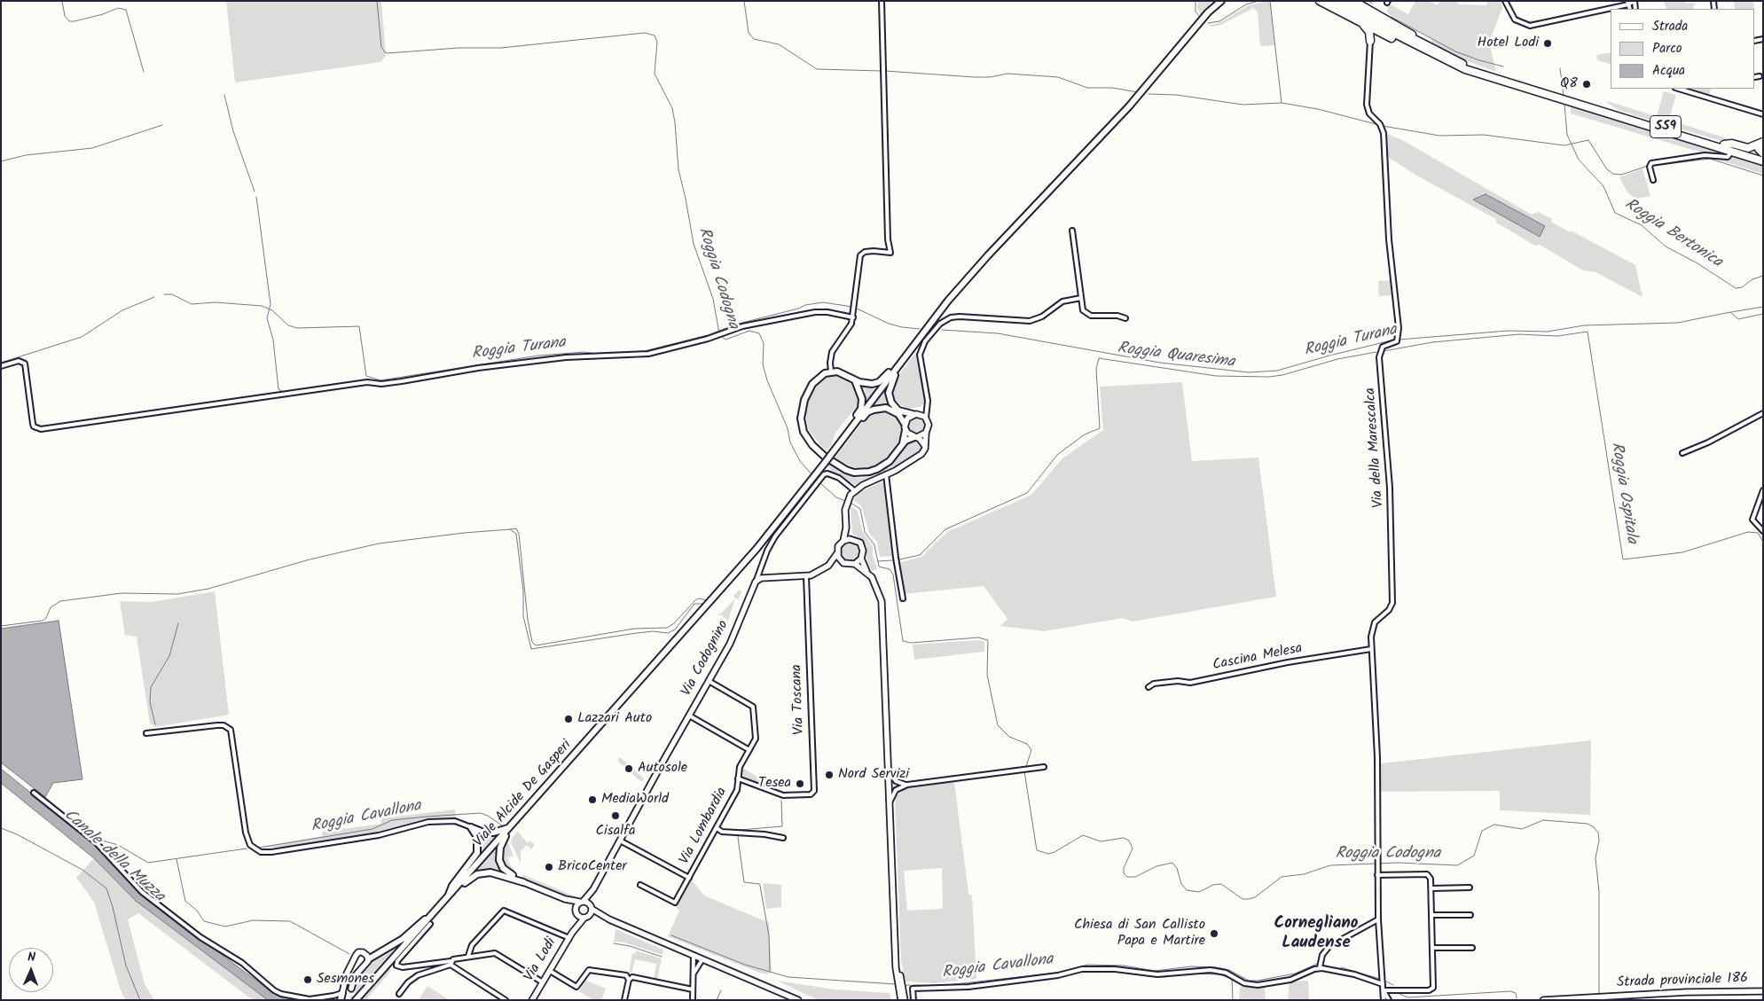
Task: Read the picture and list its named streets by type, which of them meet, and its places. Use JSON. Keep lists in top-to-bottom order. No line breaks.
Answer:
{"streets":{"highway":["SS9"],"main road":["Via Codognino","Viale Alcide De Gasperi","Via Lodi","Strada provinciale 186"],"street":["Via della Marescalca","Cascina Melesa","Via Toscana","Via Lombardia"]},"crossings":[["Via della Marescalca","Cascina Melesa"],["Via Codognino","Viale Alcide De Gasperi"],["Via Codognino","Via Lombardia"],["Via Codognino","Via Lodi"],["Via Toscana","Via Lombardia"]],"districts":["Cornegliano Laudense"],"water":["Roggia Bertonica","Roggia Codogna","Roggia Turana","Roggia Quaresima","Roggia Ospitala","Roggia Cavallona","Canale della Muzza"],"places":["Hotel Lodi","Q8","Lazzari Auto","Autosole","Nord Servizi","Tesea","MediaWorld","Cisalfa","BricoCenter","Chiesa di San Callisto Papa e Martire","Sesmones"],"legend":["Strada","Parco","Acqua"],"north":"top"}
